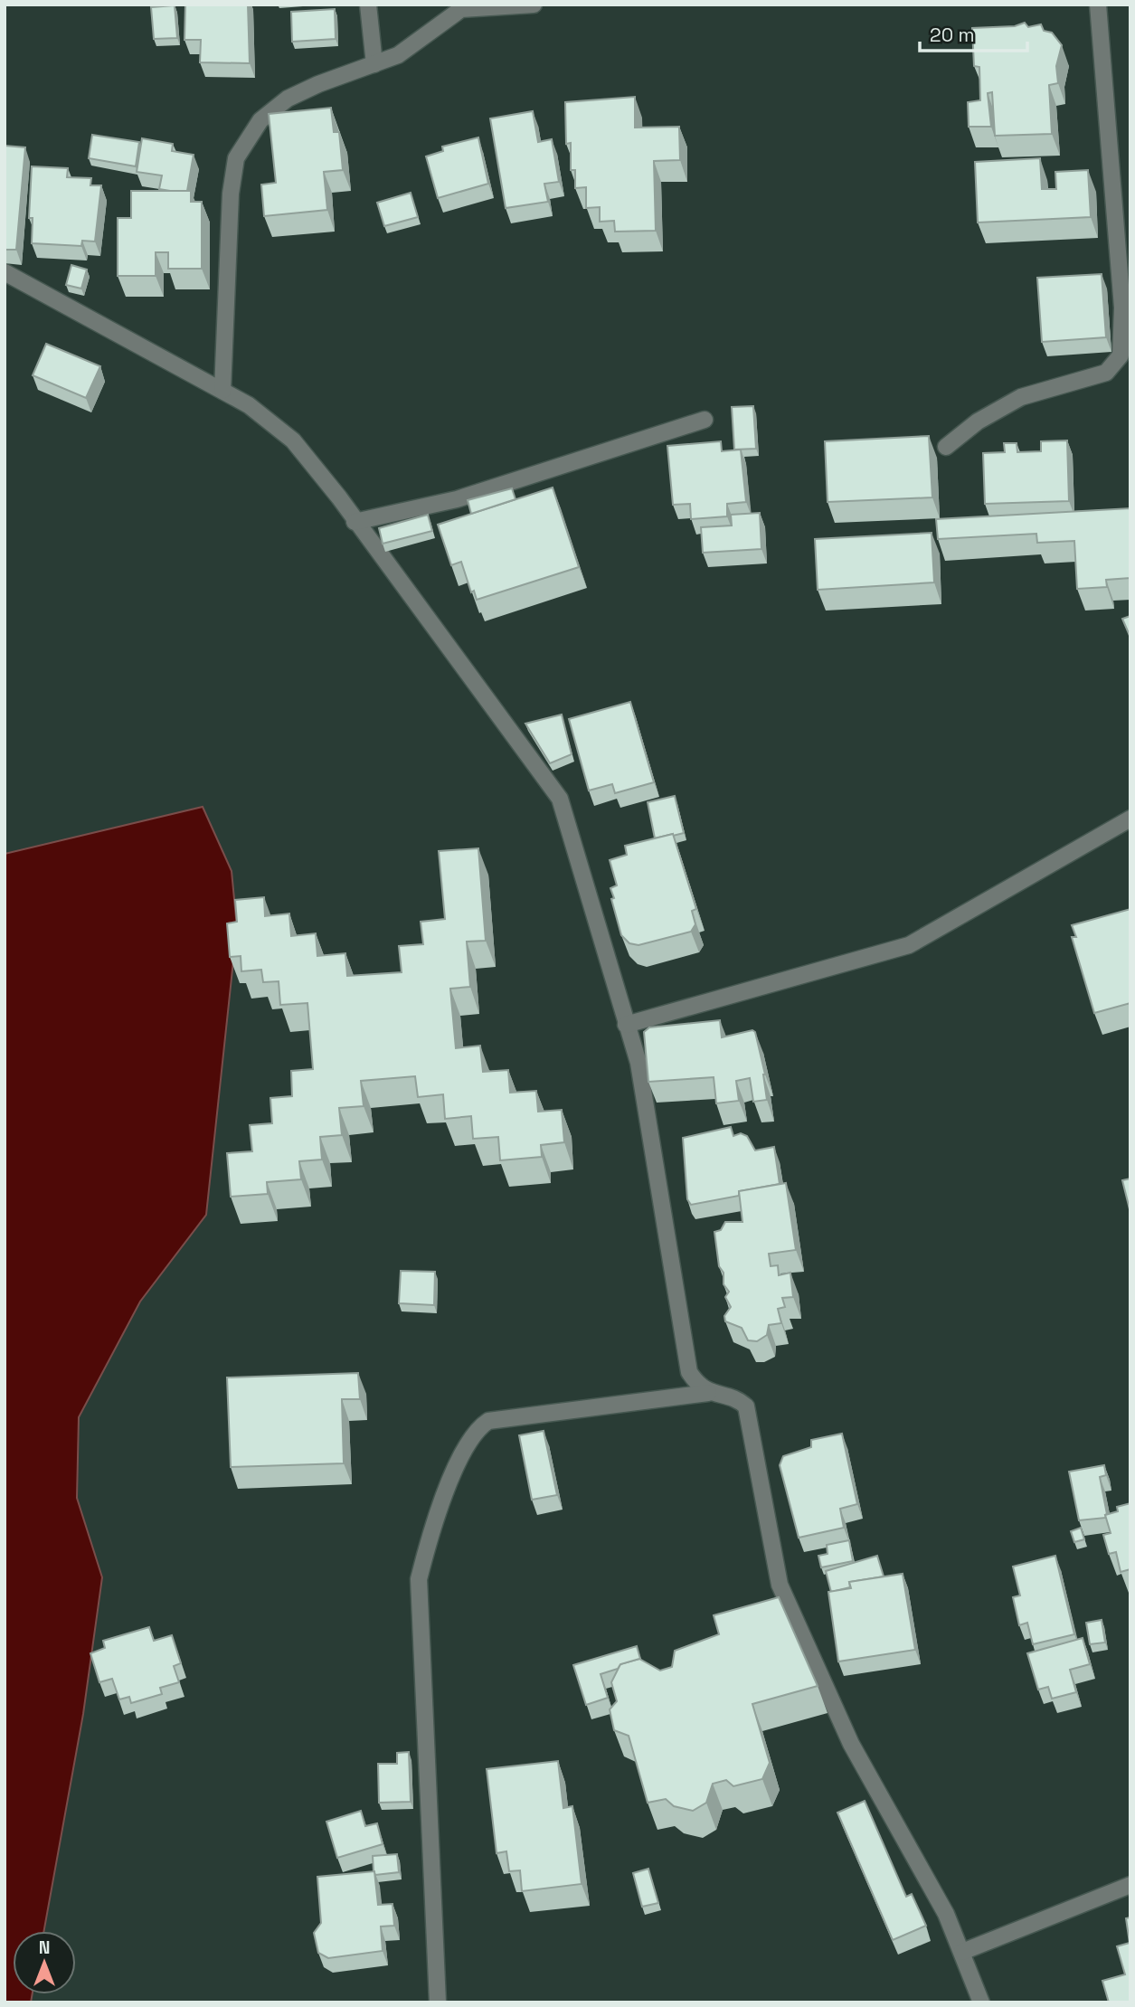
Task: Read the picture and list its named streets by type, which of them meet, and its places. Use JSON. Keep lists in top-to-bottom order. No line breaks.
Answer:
{"scale_bar":"20 m","north":"top"}
